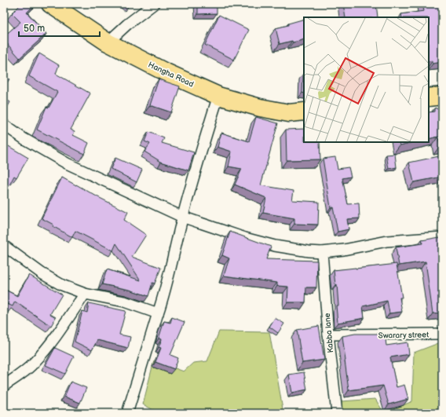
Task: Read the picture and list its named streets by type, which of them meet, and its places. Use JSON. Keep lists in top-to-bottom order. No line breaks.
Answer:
{"streets":{"highway":["Hangha Road"],"street":["Kabba lane","Swarary street"]},"crossings":[["Kabba lane","Swarary street"]],"scale_bar":"50 m"}
